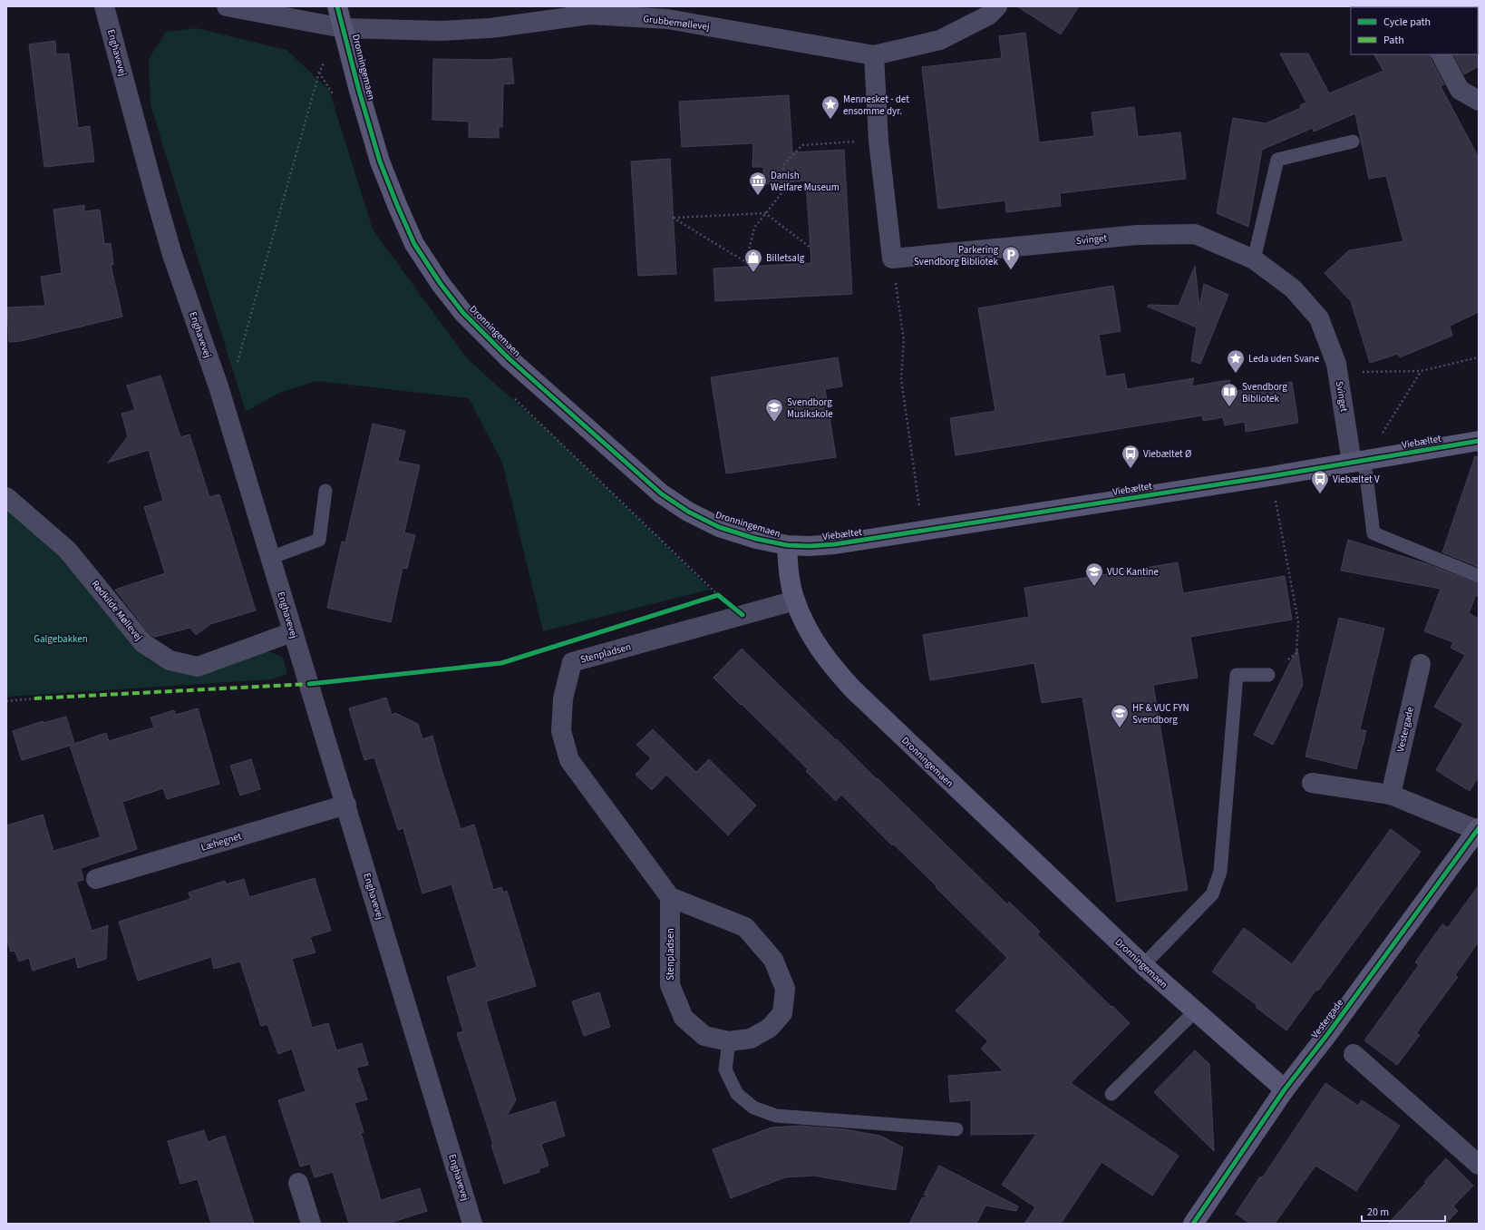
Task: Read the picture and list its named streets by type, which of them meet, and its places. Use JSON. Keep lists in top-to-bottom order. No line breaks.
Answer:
{"streets":{"street":["Grubbemøllevej","Enghavevej","Dronningemaen","Svinget","Viebæltet","Rødkilde Møllevej","Stenpladsen","Vestergade","Læhegnet"]},"crossings":[["Grubbemøllevej","Dronningemaen"],["Enghavevej","Rødkilde Møllevej"],["Enghavevej","Læhegnet"],["Dronningemaen","Viebæltet"],["Dronningemaen","Stenpladsen"],["Dronningemaen","Vestergade"],["Svinget","Viebæltet"]],"parks":["Galgebakken"],"places":{"place":["Mennesket - det ensomme dyr.","Leda uden Svane"],"museum":["Danish Welfare Museum"],"parking":["Parkering Svendborg Bibliotek"],"shop":["Billetsalg"],"library":["Svendborg Bibliotek"],"school or university":["Svendborg Musikskole","VUC Kantine","HF & VUC FYN Svendborg"],"bus stop":["Viebæltet Ø","Viebæltet V"]},"legend":["Cycle path","Path"],"scale_bar":"20 m"}
